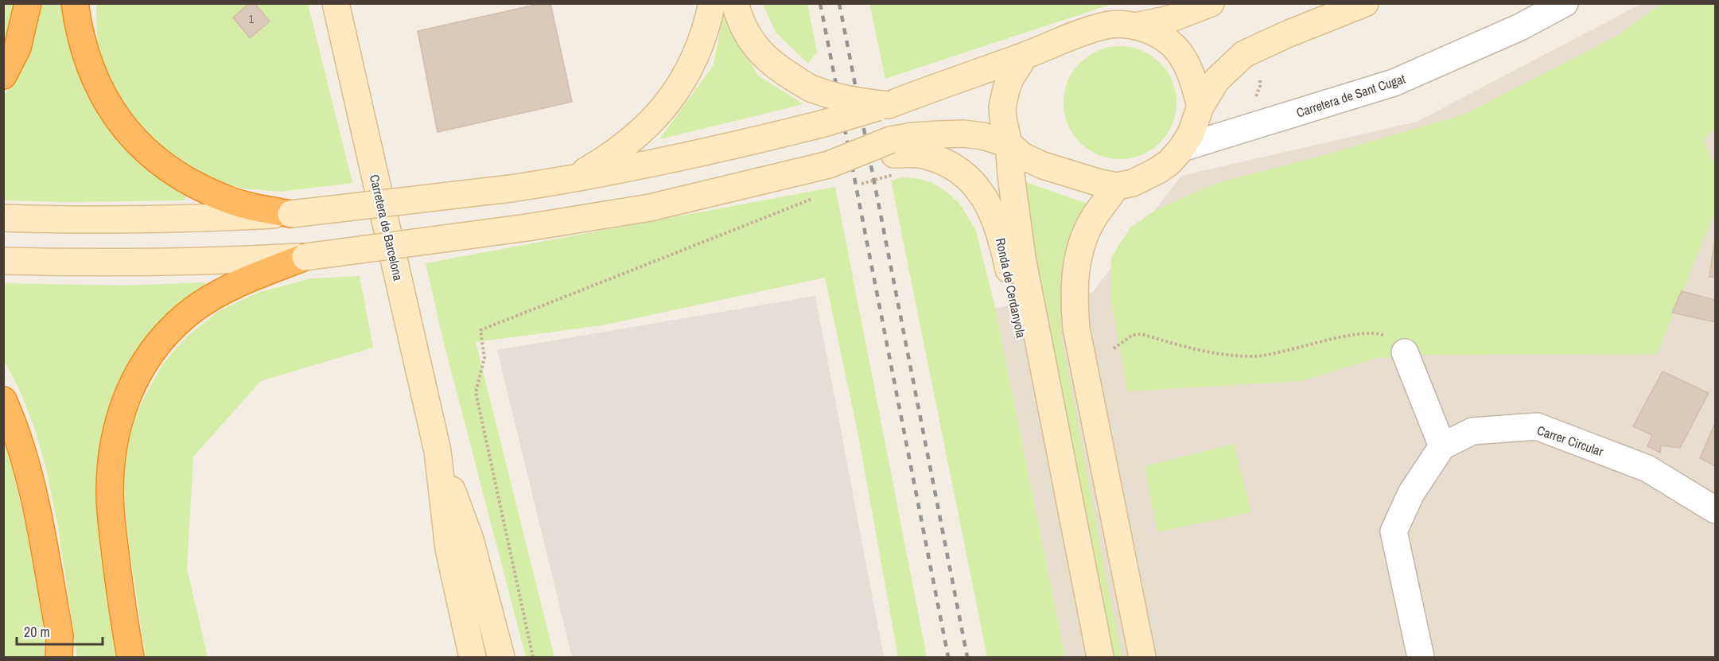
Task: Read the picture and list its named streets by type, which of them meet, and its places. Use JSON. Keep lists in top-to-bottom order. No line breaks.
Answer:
{"streets":{"main road":["Carretera de Barcelona","Ronda de Cerdanyola"],"street":["Carretera de Sant Cugat","Carrer Circular"]},"house_numbers":["1"],"scale_bar":"20 m"}
